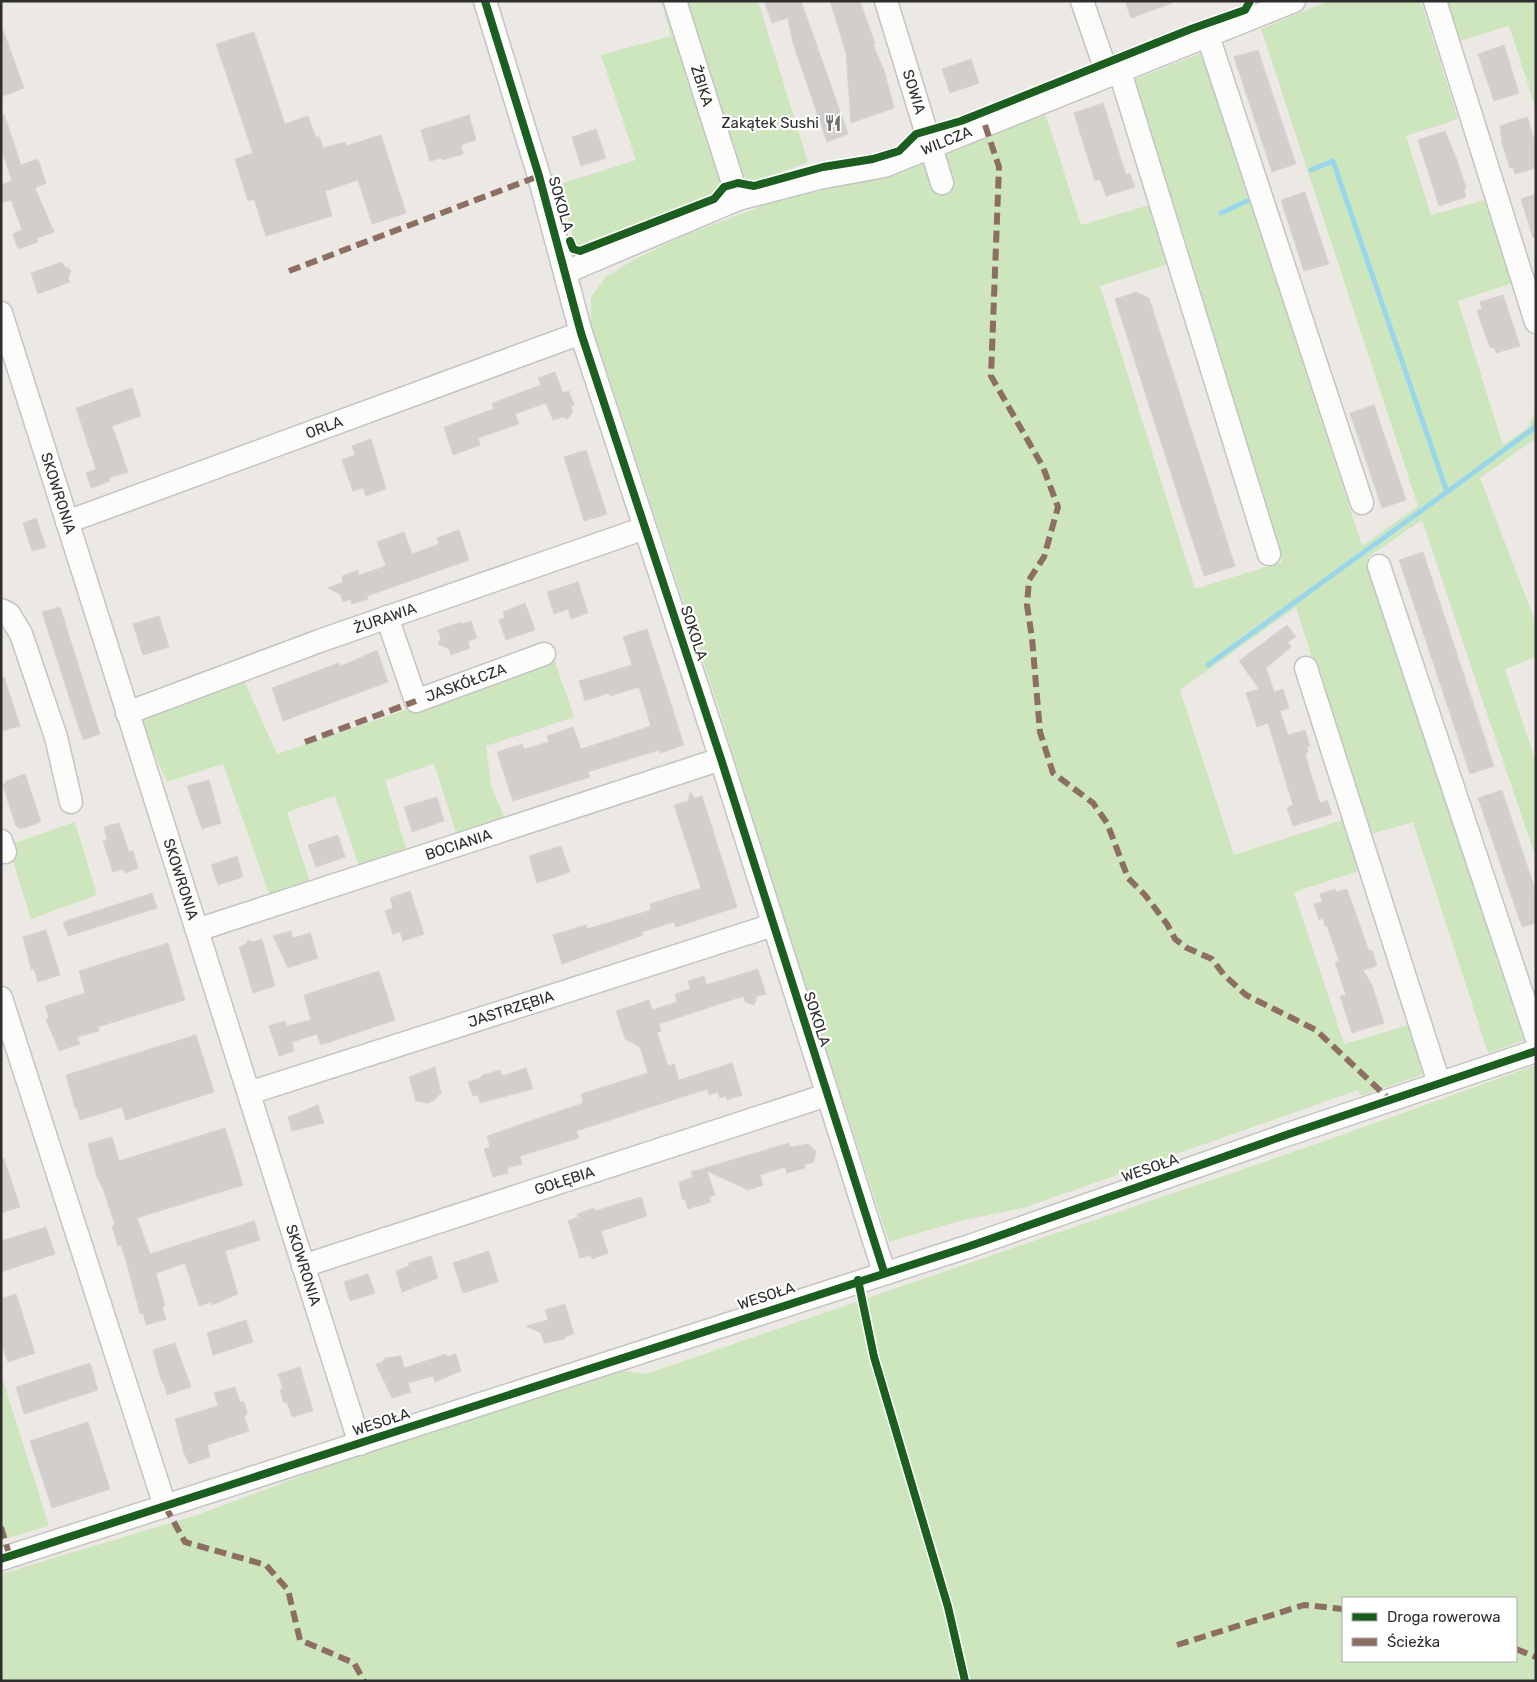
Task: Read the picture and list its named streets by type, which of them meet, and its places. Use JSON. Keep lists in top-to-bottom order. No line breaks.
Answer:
{"streets":{"street":["ŻBIKA","SOWIA","WILCZA","SOKOLA","ORLA","SKOWRONIA","ŻURAWIA","JASKÓŁCZA","BOCIANIA","JASTRZĘBIA","WESOŁA","GOŁĘBIA"]},"crossings":[["ŻBIKA","WILCZA"],["SOWIA","WILCZA"],["WILCZA","SOKOLA"],["SOKOLA","ORLA"],["SOKOLA","ŻURAWIA"],["SOKOLA","BOCIANIA"],["SOKOLA","JASTRZĘBIA"],["SOKOLA","WESOŁA"],["SOKOLA","GOŁĘBIA"],["ORLA","SKOWRONIA"],["SKOWRONIA","ŻURAWIA"],["SKOWRONIA","BOCIANIA"],["SKOWRONIA","JASTRZĘBIA"],["SKOWRONIA","WESOŁA"],["SKOWRONIA","GOŁĘBIA"],["ŻURAWIA","JASKÓŁCZA"]],"places":{"restaurant":["Zakątek Sushi"]},"legend":["Droga rowerowa","Ścieżka"]}
